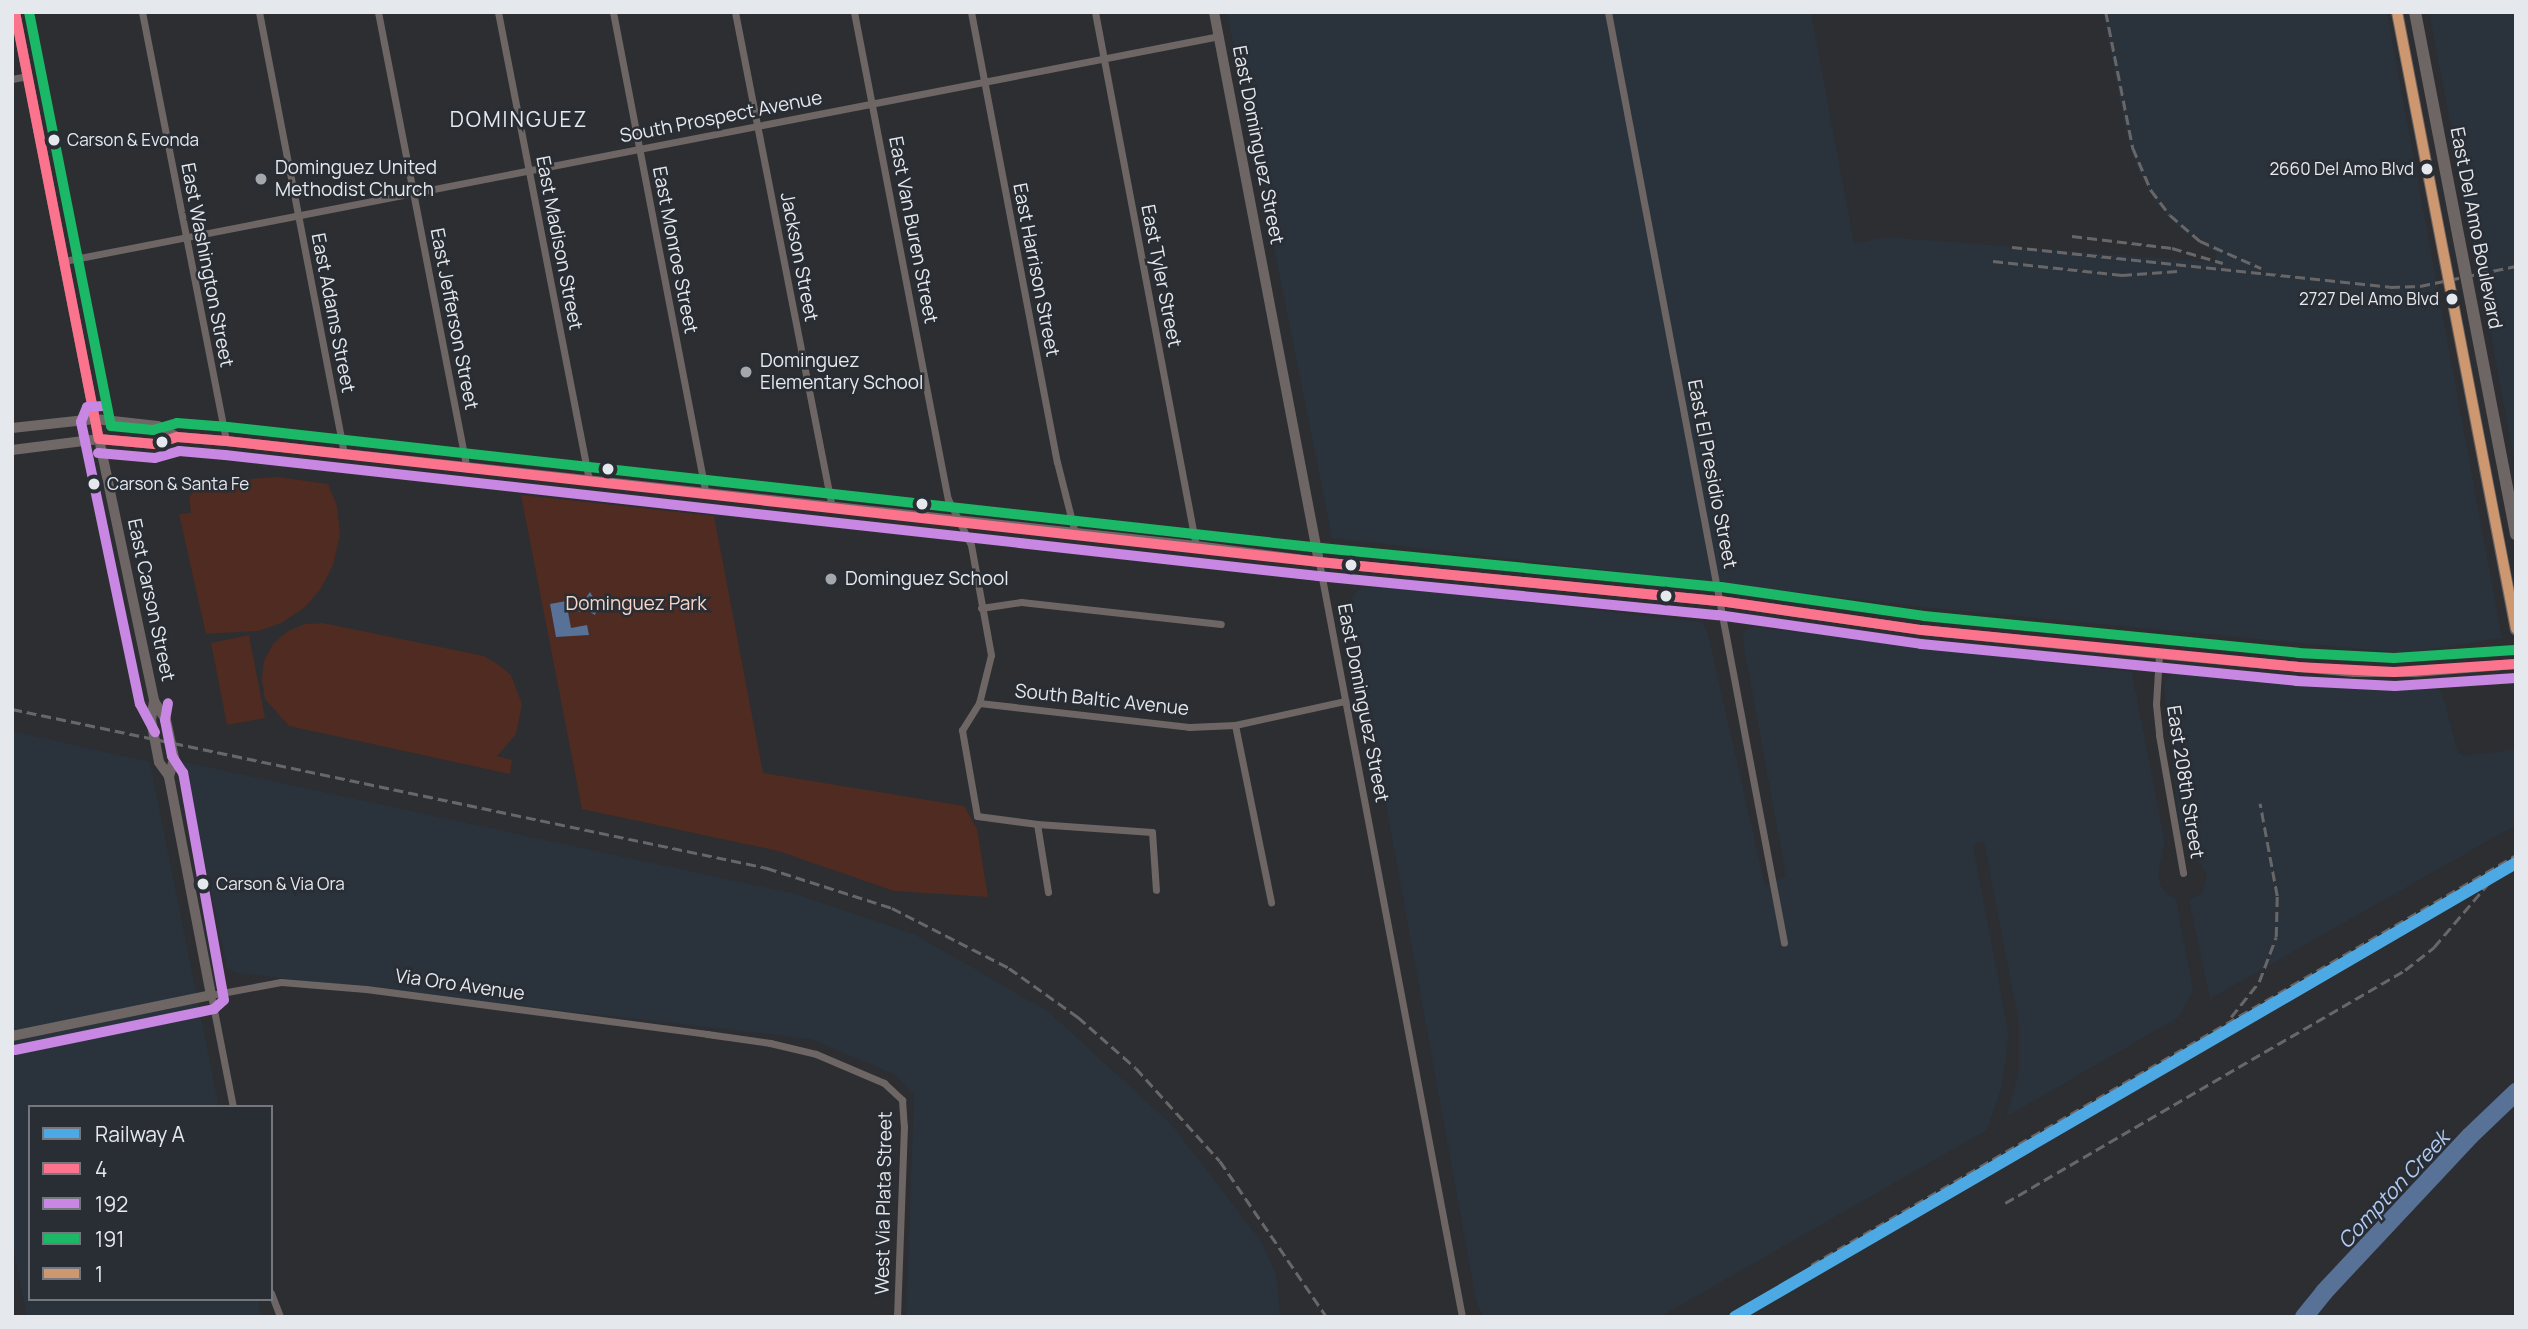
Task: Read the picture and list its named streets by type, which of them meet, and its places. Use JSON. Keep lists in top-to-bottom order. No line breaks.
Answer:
{"streets":{"main road":["East Del Amo Boulevard","East Carson Street"],"street":["South Prospect Avenue","East Dominguez Street","East Van Buren Street","East Madison Street","East Monroe Street","Jackson Street","East Washington Street","East Harrison Street","East Tyler Street","East Adams Street","East Jefferson Street","East El Presidio Street","South Baltic Avenue","East 208th Street","Via Oro Avenue","West Via Plata Street"]},"crossings":[["South Prospect Avenue","East Dominguez Street"],["South Prospect Avenue","East Van Buren Street"],["South Prospect Avenue","East Madison Street"],["South Prospect Avenue","East Monroe Street"],["South Prospect Avenue","Jackson Street"],["South Prospect Avenue","East Washington Street"],["South Prospect Avenue","East Harrison Street"],["South Prospect Avenue","East Tyler Street"],["South Prospect Avenue","East Adams Street"],["South Prospect Avenue","East Jefferson Street"],["South Prospect Avenue","East Carson Street"],["East Dominguez Street","South Baltic Avenue"],["East Van Buren Street","South Baltic Avenue"],["Via Oro Avenue","West Via Plata Street"]],"districts":["DOMINGUEZ"],"water":["Compton Creek"],"parks":["Dominguez Park"],"places":["Carson & Evonda","2660 Del Amo Blvd","Dominguez United Methodist Church","2727 Del Amo Blvd","Dominguez Elementary School","Carson & Santa Fe","Dominguez School","Carson & Via Ora"],"lines":["transit line 4","transit line 191","transit line 1","transit line 192","rail line A"],"legend":["Railway A","4","192","191","1"]}
